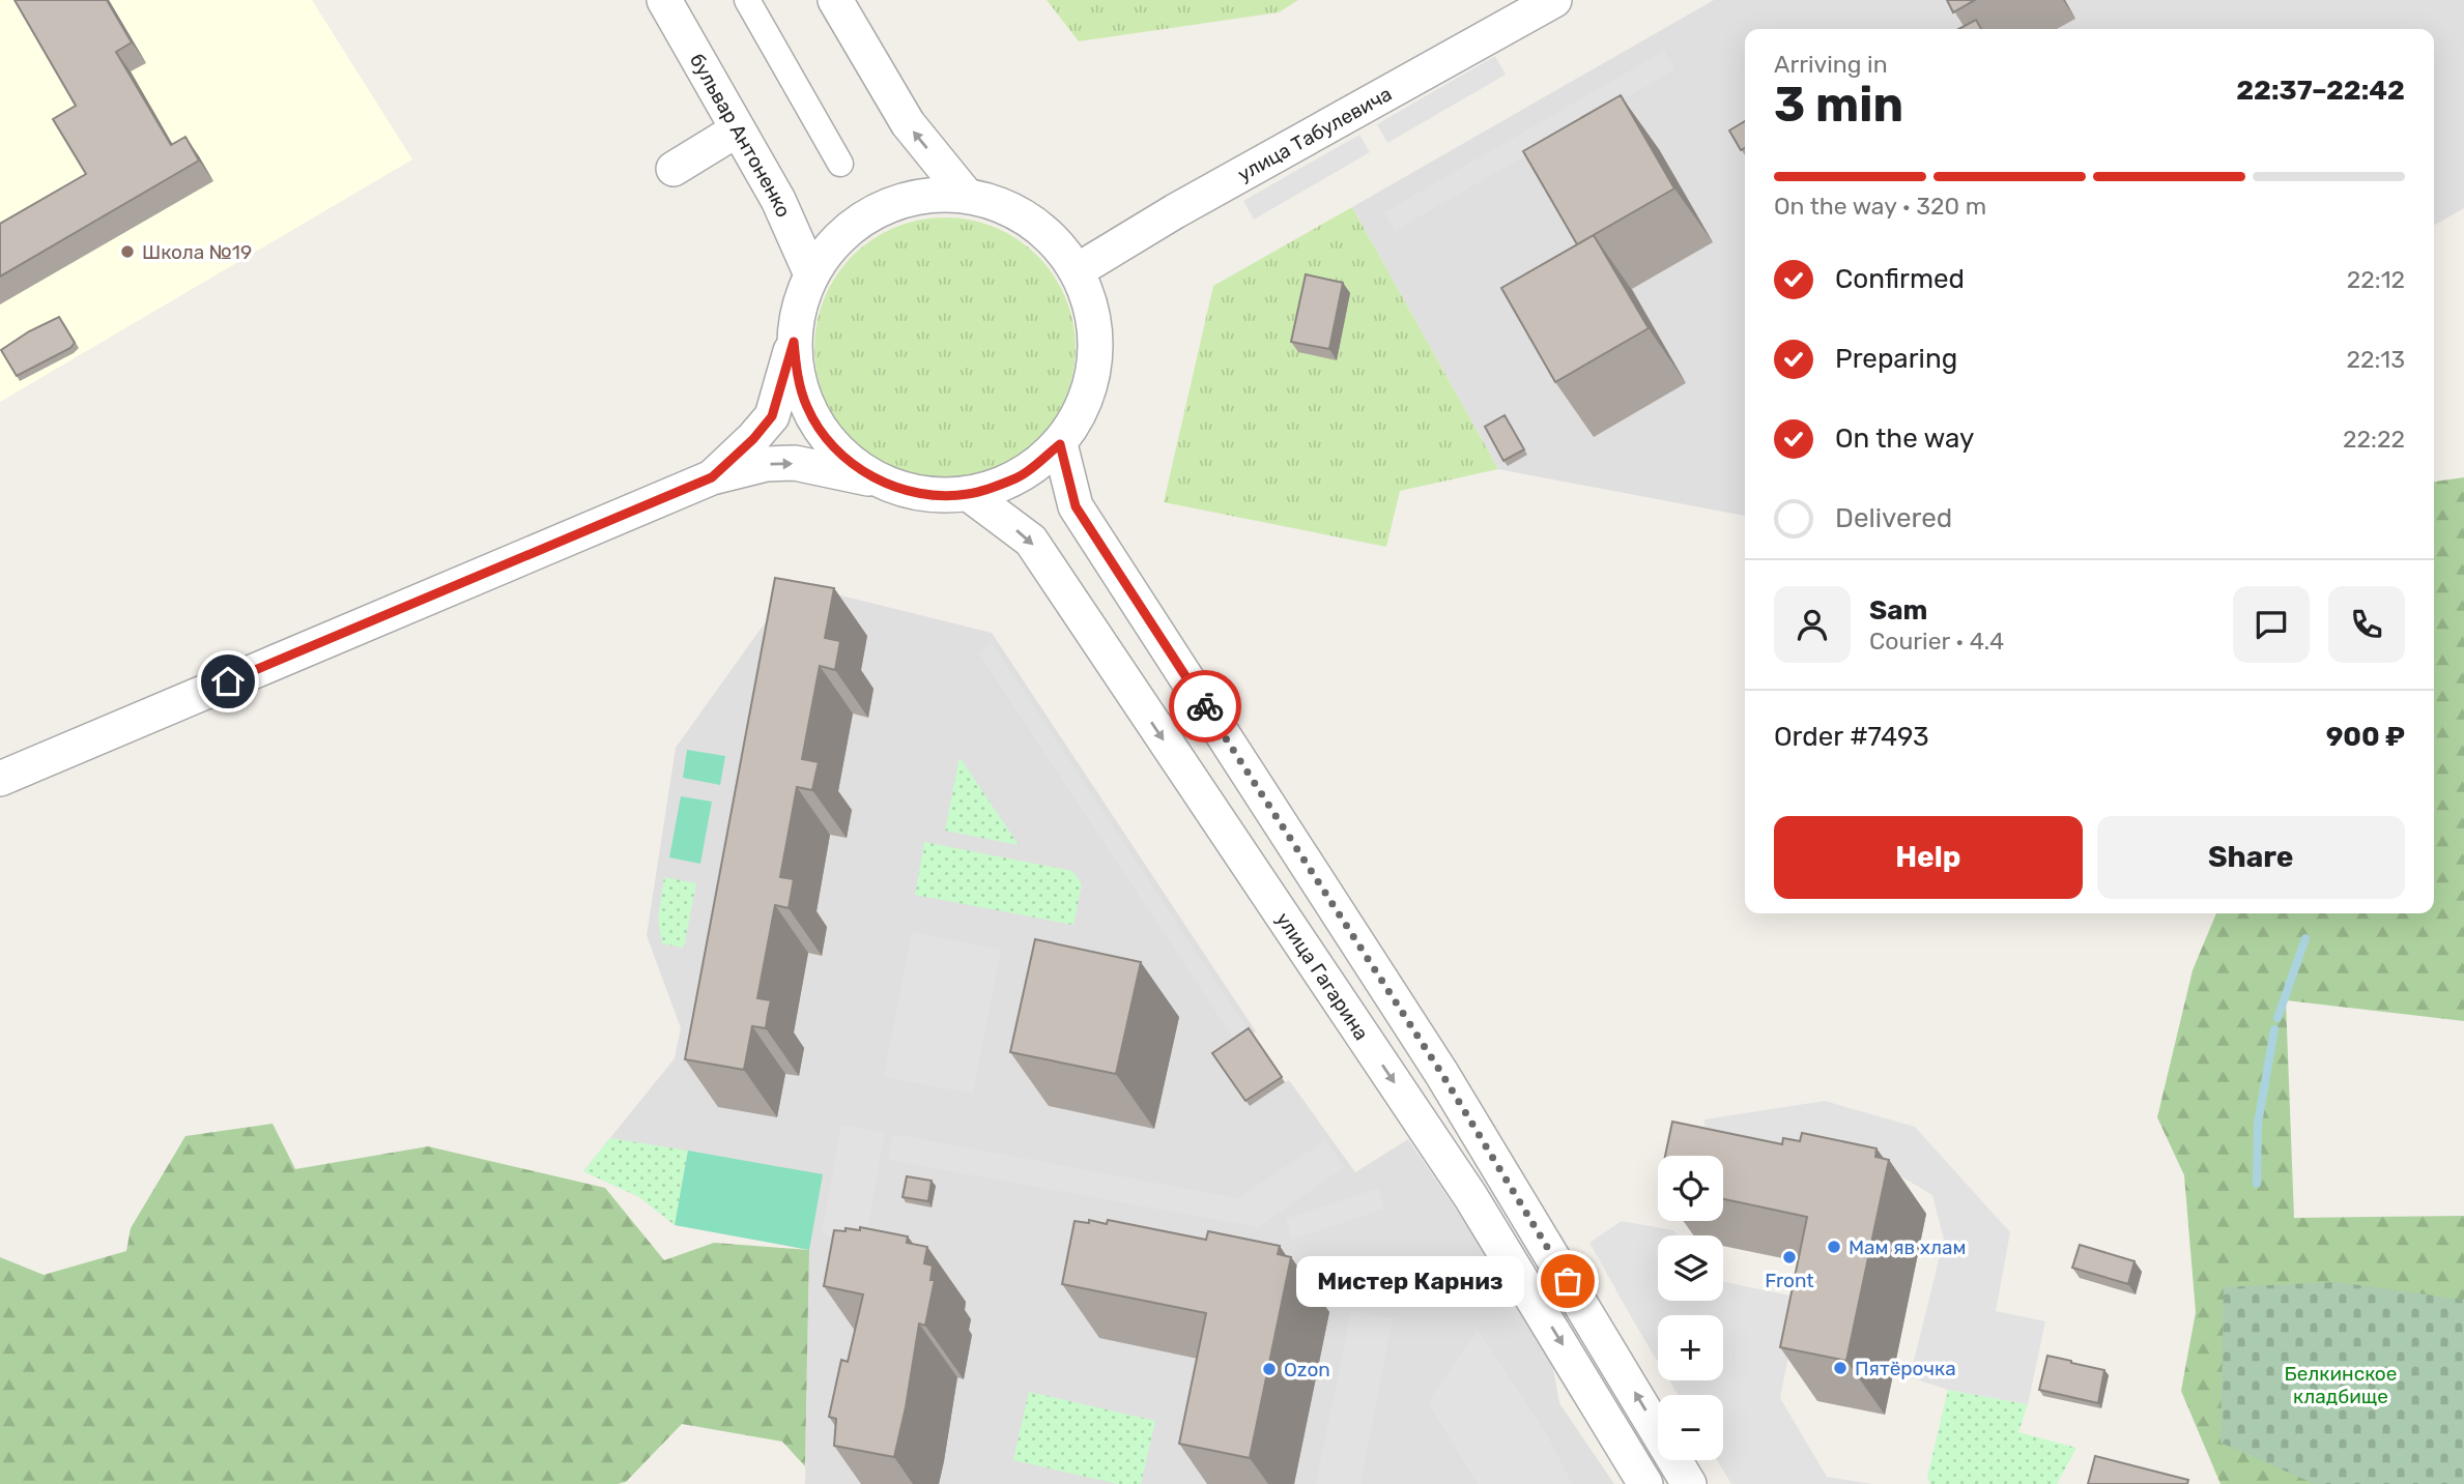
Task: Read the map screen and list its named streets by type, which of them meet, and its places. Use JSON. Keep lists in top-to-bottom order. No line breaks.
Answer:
{"streets":{"street":["улица Табулевича","бульвар Антоненко","улица Гагарина"]},"parks":["Белкинское кладбище"],"places":["Школа №19","Мам яв хлам","Front","Мистер Карниз","Пятёрочка","Ozon"],"page":{"heading":["3 min","Arriving in","22:37–22:42"],"panel":["Sam","Courier · 4.4","Order #7493","900 ₽"],"bar":"On the way · 320 m","list":[["Confirmed","22:12"],["Preparing","22:13"],["On the way","22:22"],"Delivered"],"buttons":["Help","Share"],"map_buttons":["+","−"],"bubble":"Мистер Карниз"}}
